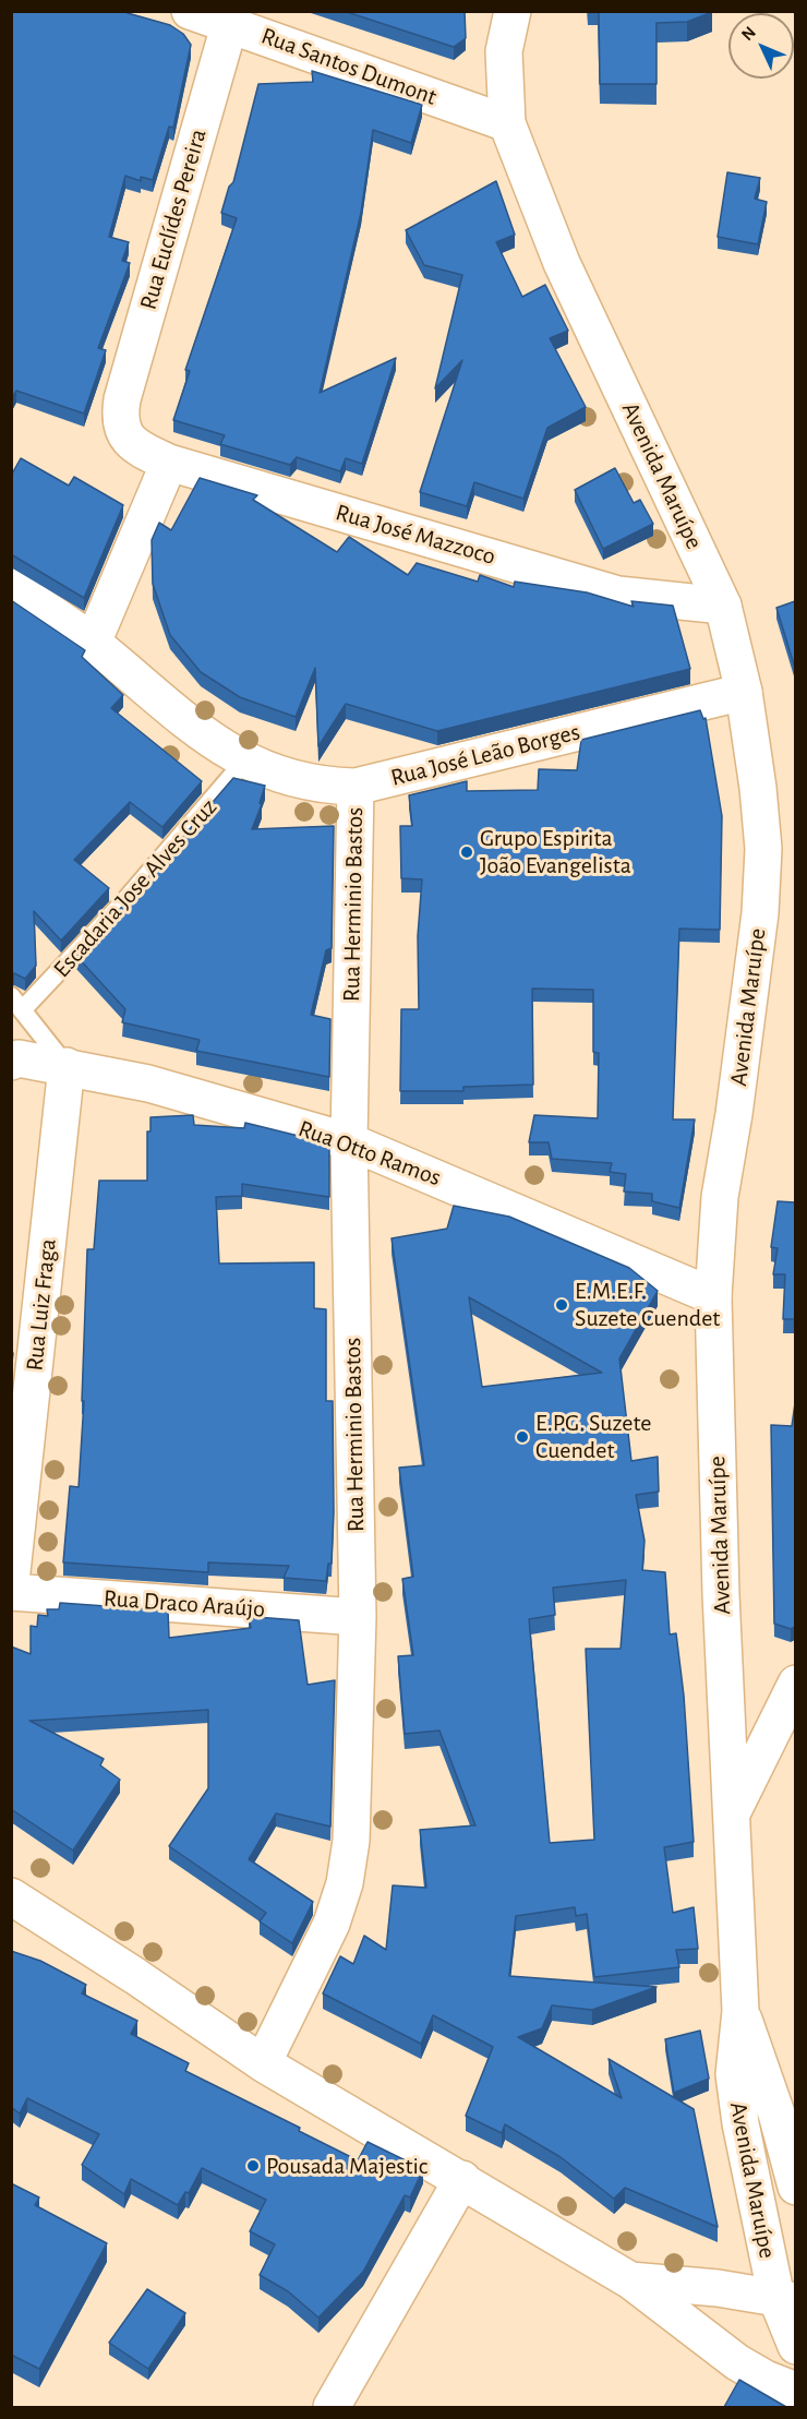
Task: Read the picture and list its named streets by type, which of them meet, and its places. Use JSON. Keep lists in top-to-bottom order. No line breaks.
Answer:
{"streets":{"street":["Rua Santos Dumont","Rua Euclídes Pereira","Avenida Maruípe","Rua José Mazzoco","Rua José Leão Borges","Rua Herminio Bastos","Rua Otto Ramos","Rua Luiz Fraga","Rua Draco Araújo"],"lane":["Escadaria Jose Alves Cruz"]},"crossings":[["Rua Santos Dumont","Rua Euclídes Pereira"],["Rua Santos Dumont","Avenida Maruípe"],["Rua Euclídes Pereira","Rua José Mazzoco"],["Avenida Maruípe","Rua José Mazzoco"],["Avenida Maruípe","Rua José Leão Borges"],["Avenida Maruípe","Rua Otto Ramos"],["Rua José Leão Borges","Escadaria Jose Alves Cruz"],["Rua José Leão Borges","Rua Herminio Bastos"],["Rua Herminio Bastos","Rua Otto Ramos"],["Rua Herminio Bastos","Rua Draco Araújo"],["Rua Otto Ramos","Rua Luiz Fraga"]],"places":["Grupo Espirita João Evangelista","E.M.E.F. Suzete Cuendet","E.P.G. Suzete Cuendet","Pousada Majestic"],"north":"top left"}
